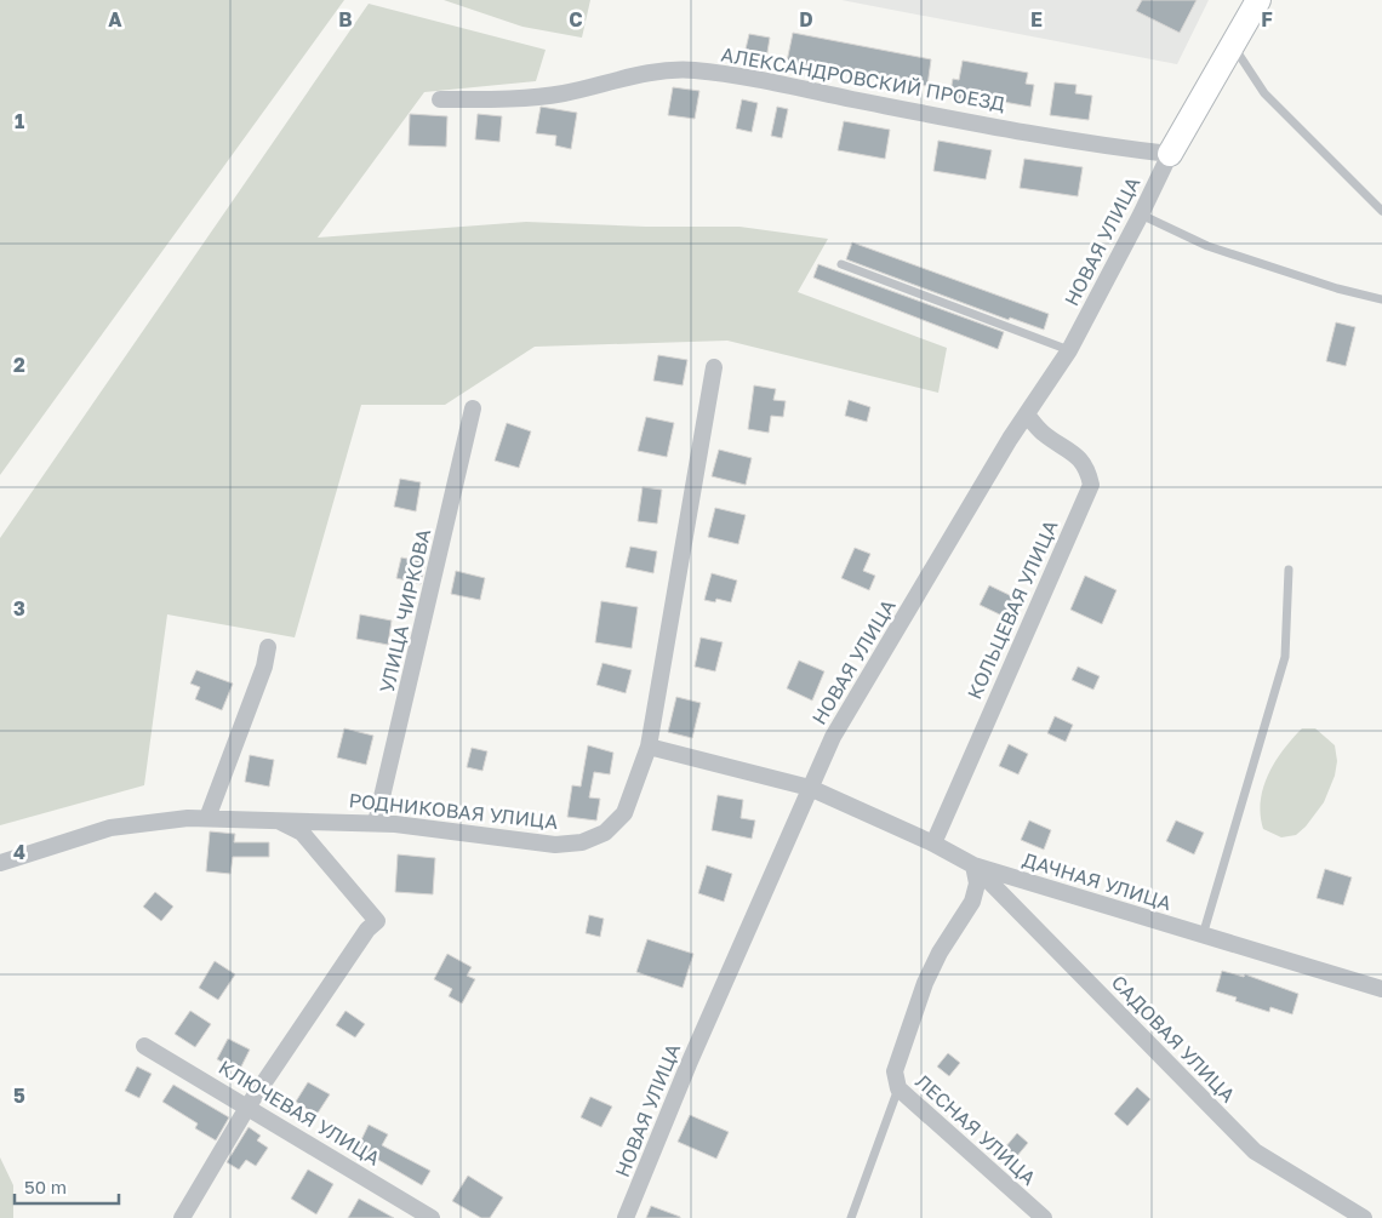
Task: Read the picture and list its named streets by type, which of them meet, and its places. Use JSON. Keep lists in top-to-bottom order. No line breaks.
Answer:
{"streets":{"street":["АЛЕКСАНДРОВСКИЙ ПРОЕЗД","НОВАЯ УЛИЦА","КОЛЬЦЕВАЯ УЛИЦА","УЛИЦА ЧИРКОВА","РОДНИКОВАЯ УЛИЦА","ДАЧНАЯ УЛИЦА","САДОВАЯ УЛИЦА","КЛЮЧЕВАЯ УЛИЦА","ЛЕСНАЯ УЛИЦА"]},"crossings":[["АЛЕКСАНДРОВСКИЙ ПРОЕЗД","НОВАЯ УЛИЦА"],["НОВАЯ УЛИЦА","КОЛЬЦЕВАЯ УЛИЦА"],["НОВАЯ УЛИЦА","ДАЧНАЯ УЛИЦА"],["КОЛЬЦЕВАЯ УЛИЦА","ДАЧНАЯ УЛИЦА"],["УЛИЦА ЧИРКОВА","РОДНИКОВАЯ УЛИЦА"],["РОДНИКОВАЯ УЛИЦА","ДАЧНАЯ УЛИЦА"],["ДАЧНАЯ УЛИЦА","САДОВАЯ УЛИЦА"],["ДАЧНАЯ УЛИЦА","ЛЕСНАЯ УЛИЦА"],["САДОВАЯ УЛИЦА","ЛЕСНАЯ УЛИЦА"]],"scale_bar":"50 m","grid":{"columns":["A","B","C","D","E","F"],"rows":["1","2","3","4","5"]}}
